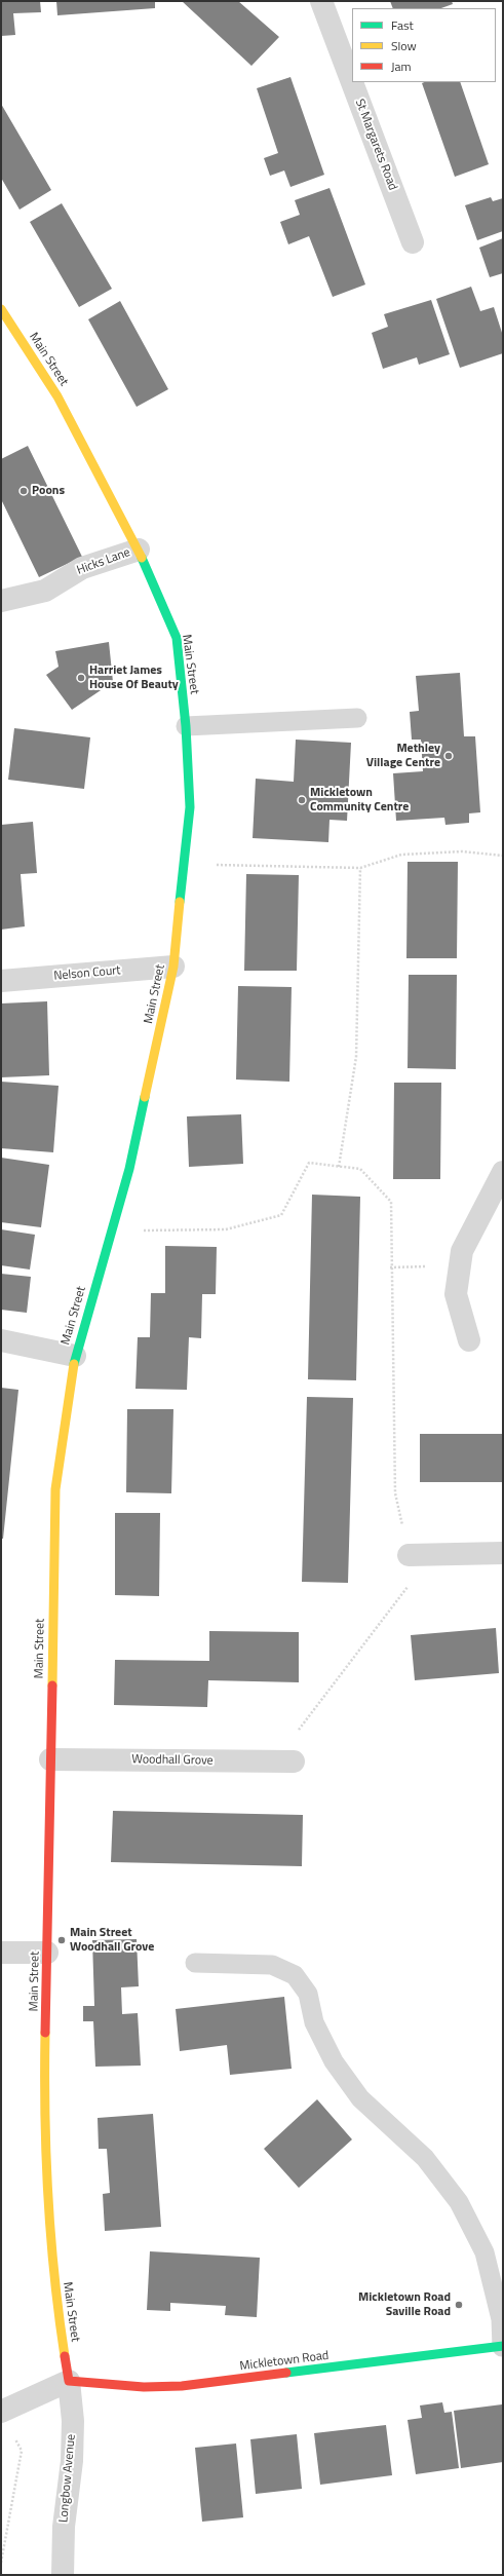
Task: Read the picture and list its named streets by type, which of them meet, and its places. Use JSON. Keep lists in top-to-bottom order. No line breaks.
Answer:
{"streets":{"street":["St Margarets Road","Main Street","Hicks Lane","Nelson Court","Woodhall Grove","Mickletown Road","Longbow Avenue"]},"crossings":[["Main Street","Hicks Lane"],["Main Street","Nelson Court"],["Main Street","Woodhall Grove"],["Main Street","Mickletown Road"],["Main Street","Longbow Avenue"],["Mickletown Road","Longbow Avenue"]],"places":["Poons","Harriet James House Of Beauty","Methley Village Centre","Mickletown Community Centre","Main Street Woodhall Grove","Mickletown Road Saville Road"],"legend":["Fast","Slow","Jam"]}
